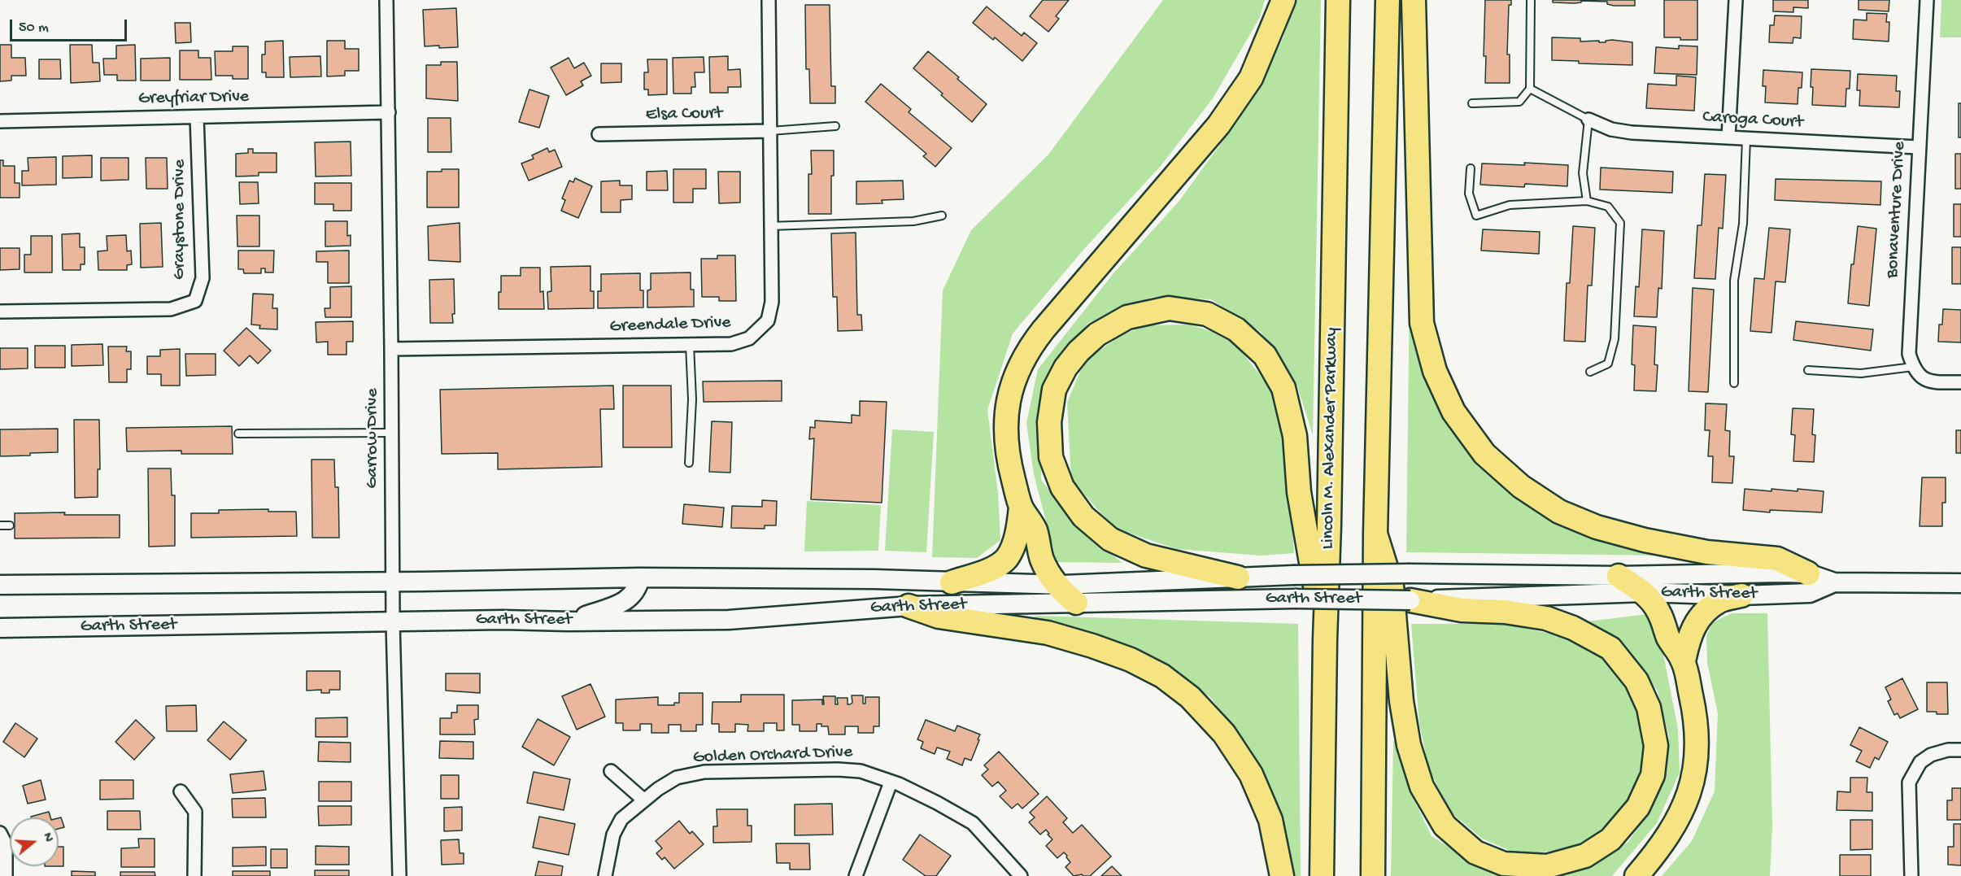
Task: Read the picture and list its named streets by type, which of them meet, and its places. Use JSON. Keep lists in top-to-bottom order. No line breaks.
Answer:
{"streets":{"highway":["Lincoln M. Alexander Parkway"],"main road":["Garth Street"],"street":["Greyfriar Drive","Elsa Court","Caroga Court","Bonaventure Drive","Graystone Drive","Greendale Drive","Garrow Drive","Golden Orchard Drive"]},"crossings":[["Greyfriar Drive","Graystone Drive"],["Greyfriar Drive","Garrow Drive"],["Elsa Court","Greendale Drive"],["Caroga Court","Bonaventure Drive"],["Greendale Drive","Garrow Drive"],["Garrow Drive","Garth Street"]],"scale_bar":"50 m","north":"right"}
